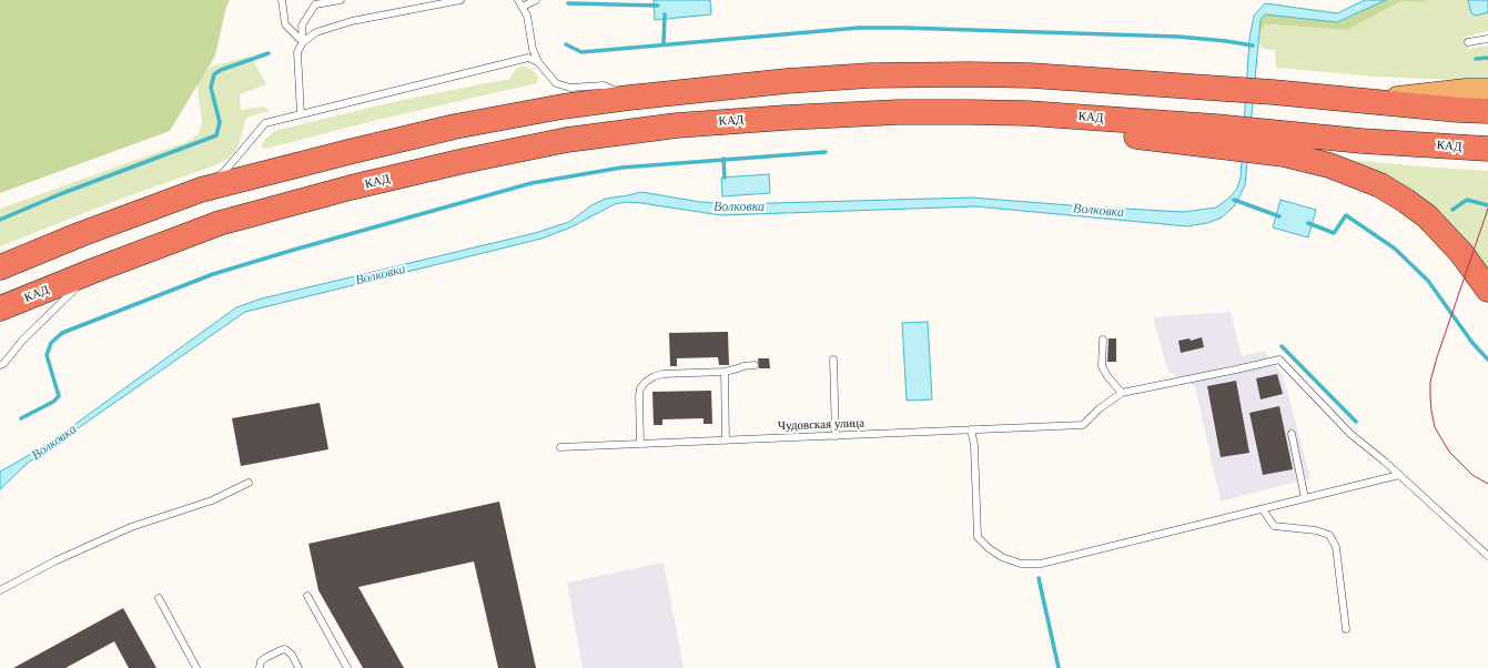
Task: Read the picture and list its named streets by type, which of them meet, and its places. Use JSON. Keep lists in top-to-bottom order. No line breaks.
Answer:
{"streets":{"highway":["КАД"],"lane":["Чудовская улица"]},"water":["Волковка"]}
